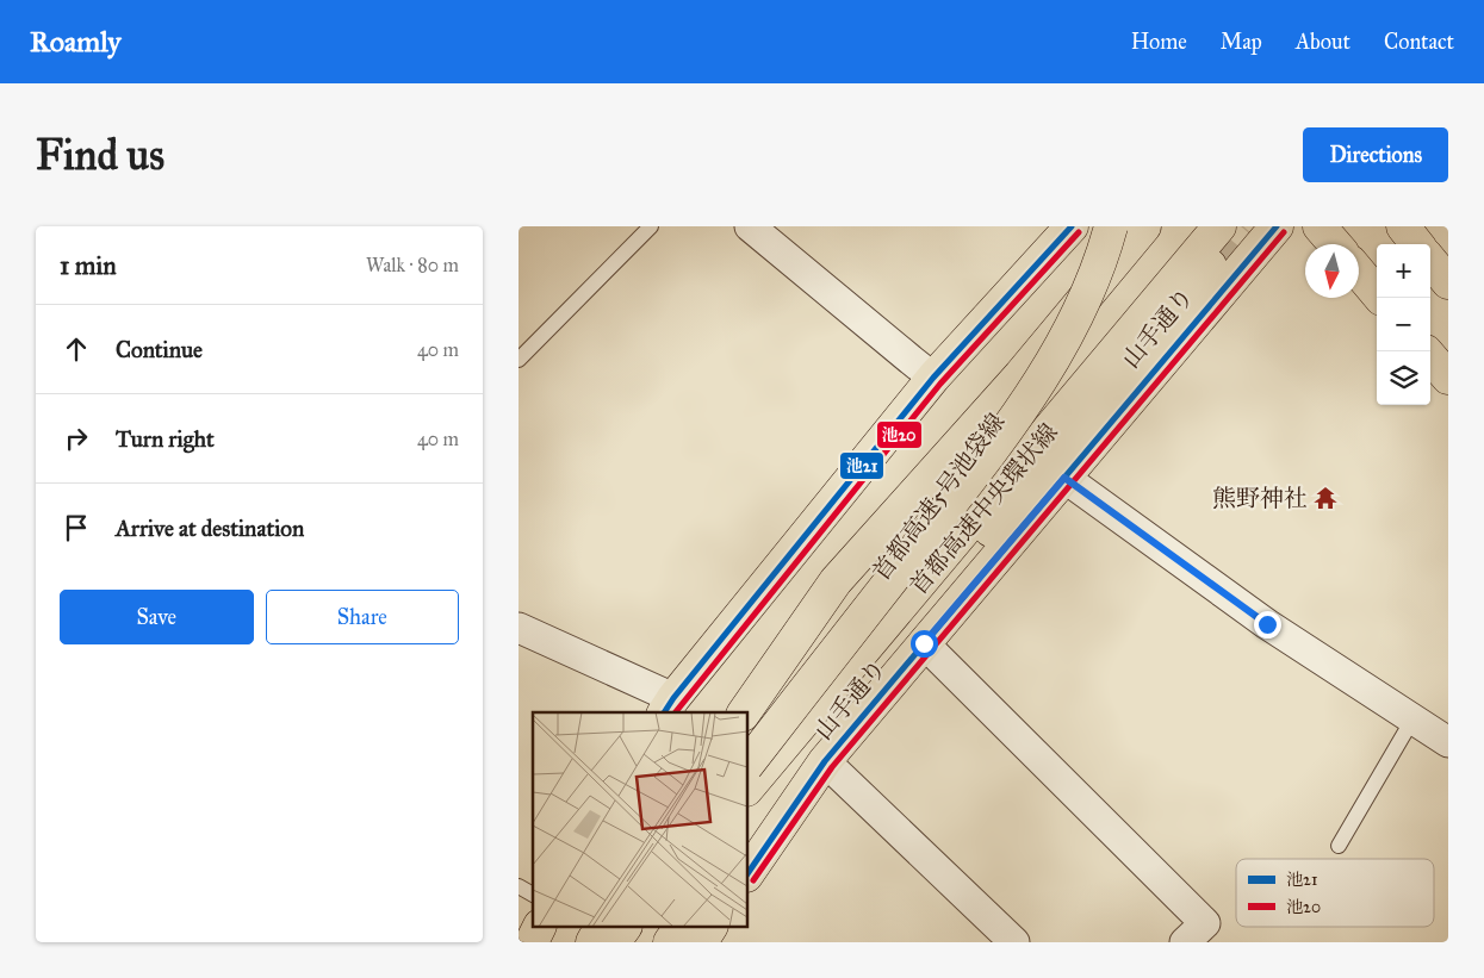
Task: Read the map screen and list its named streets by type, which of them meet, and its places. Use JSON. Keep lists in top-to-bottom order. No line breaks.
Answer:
{"streets":{"main road":["山手通り","首都高速5号池袋線","首都高速中央環状線"]},"places":{"temple":["熊野神社"]},"lines":["transit line 池21","transit line 池20"],"legend":["池21","池20"],"north":"bottom","page":{"header":"Roamly","nav":["Home","Map","About","Contact"],"buttons":["Directions",["Save","Share"]],"title":"Find us","heading":["1 min","Walk · 80 m"],"map_buttons":["+","−"],"list":[["Continue","40 m"],["Turn right","40 m"],"Arrive at destination"]}}
